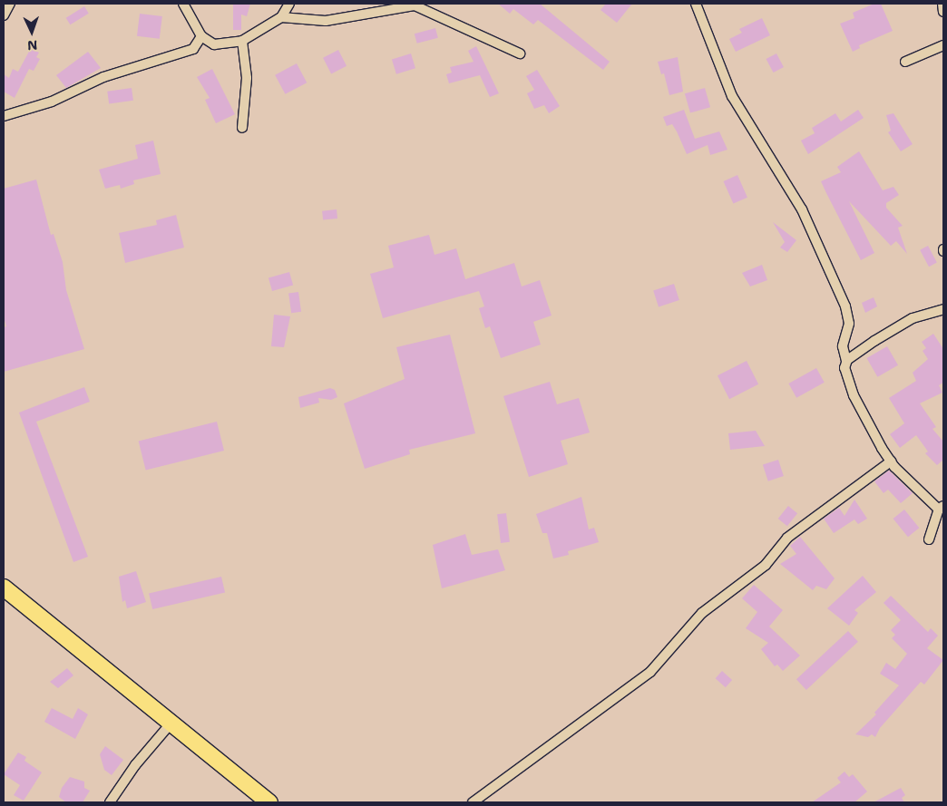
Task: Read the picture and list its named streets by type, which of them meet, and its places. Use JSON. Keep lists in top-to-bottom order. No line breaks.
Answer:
{"north":"bottom"}
